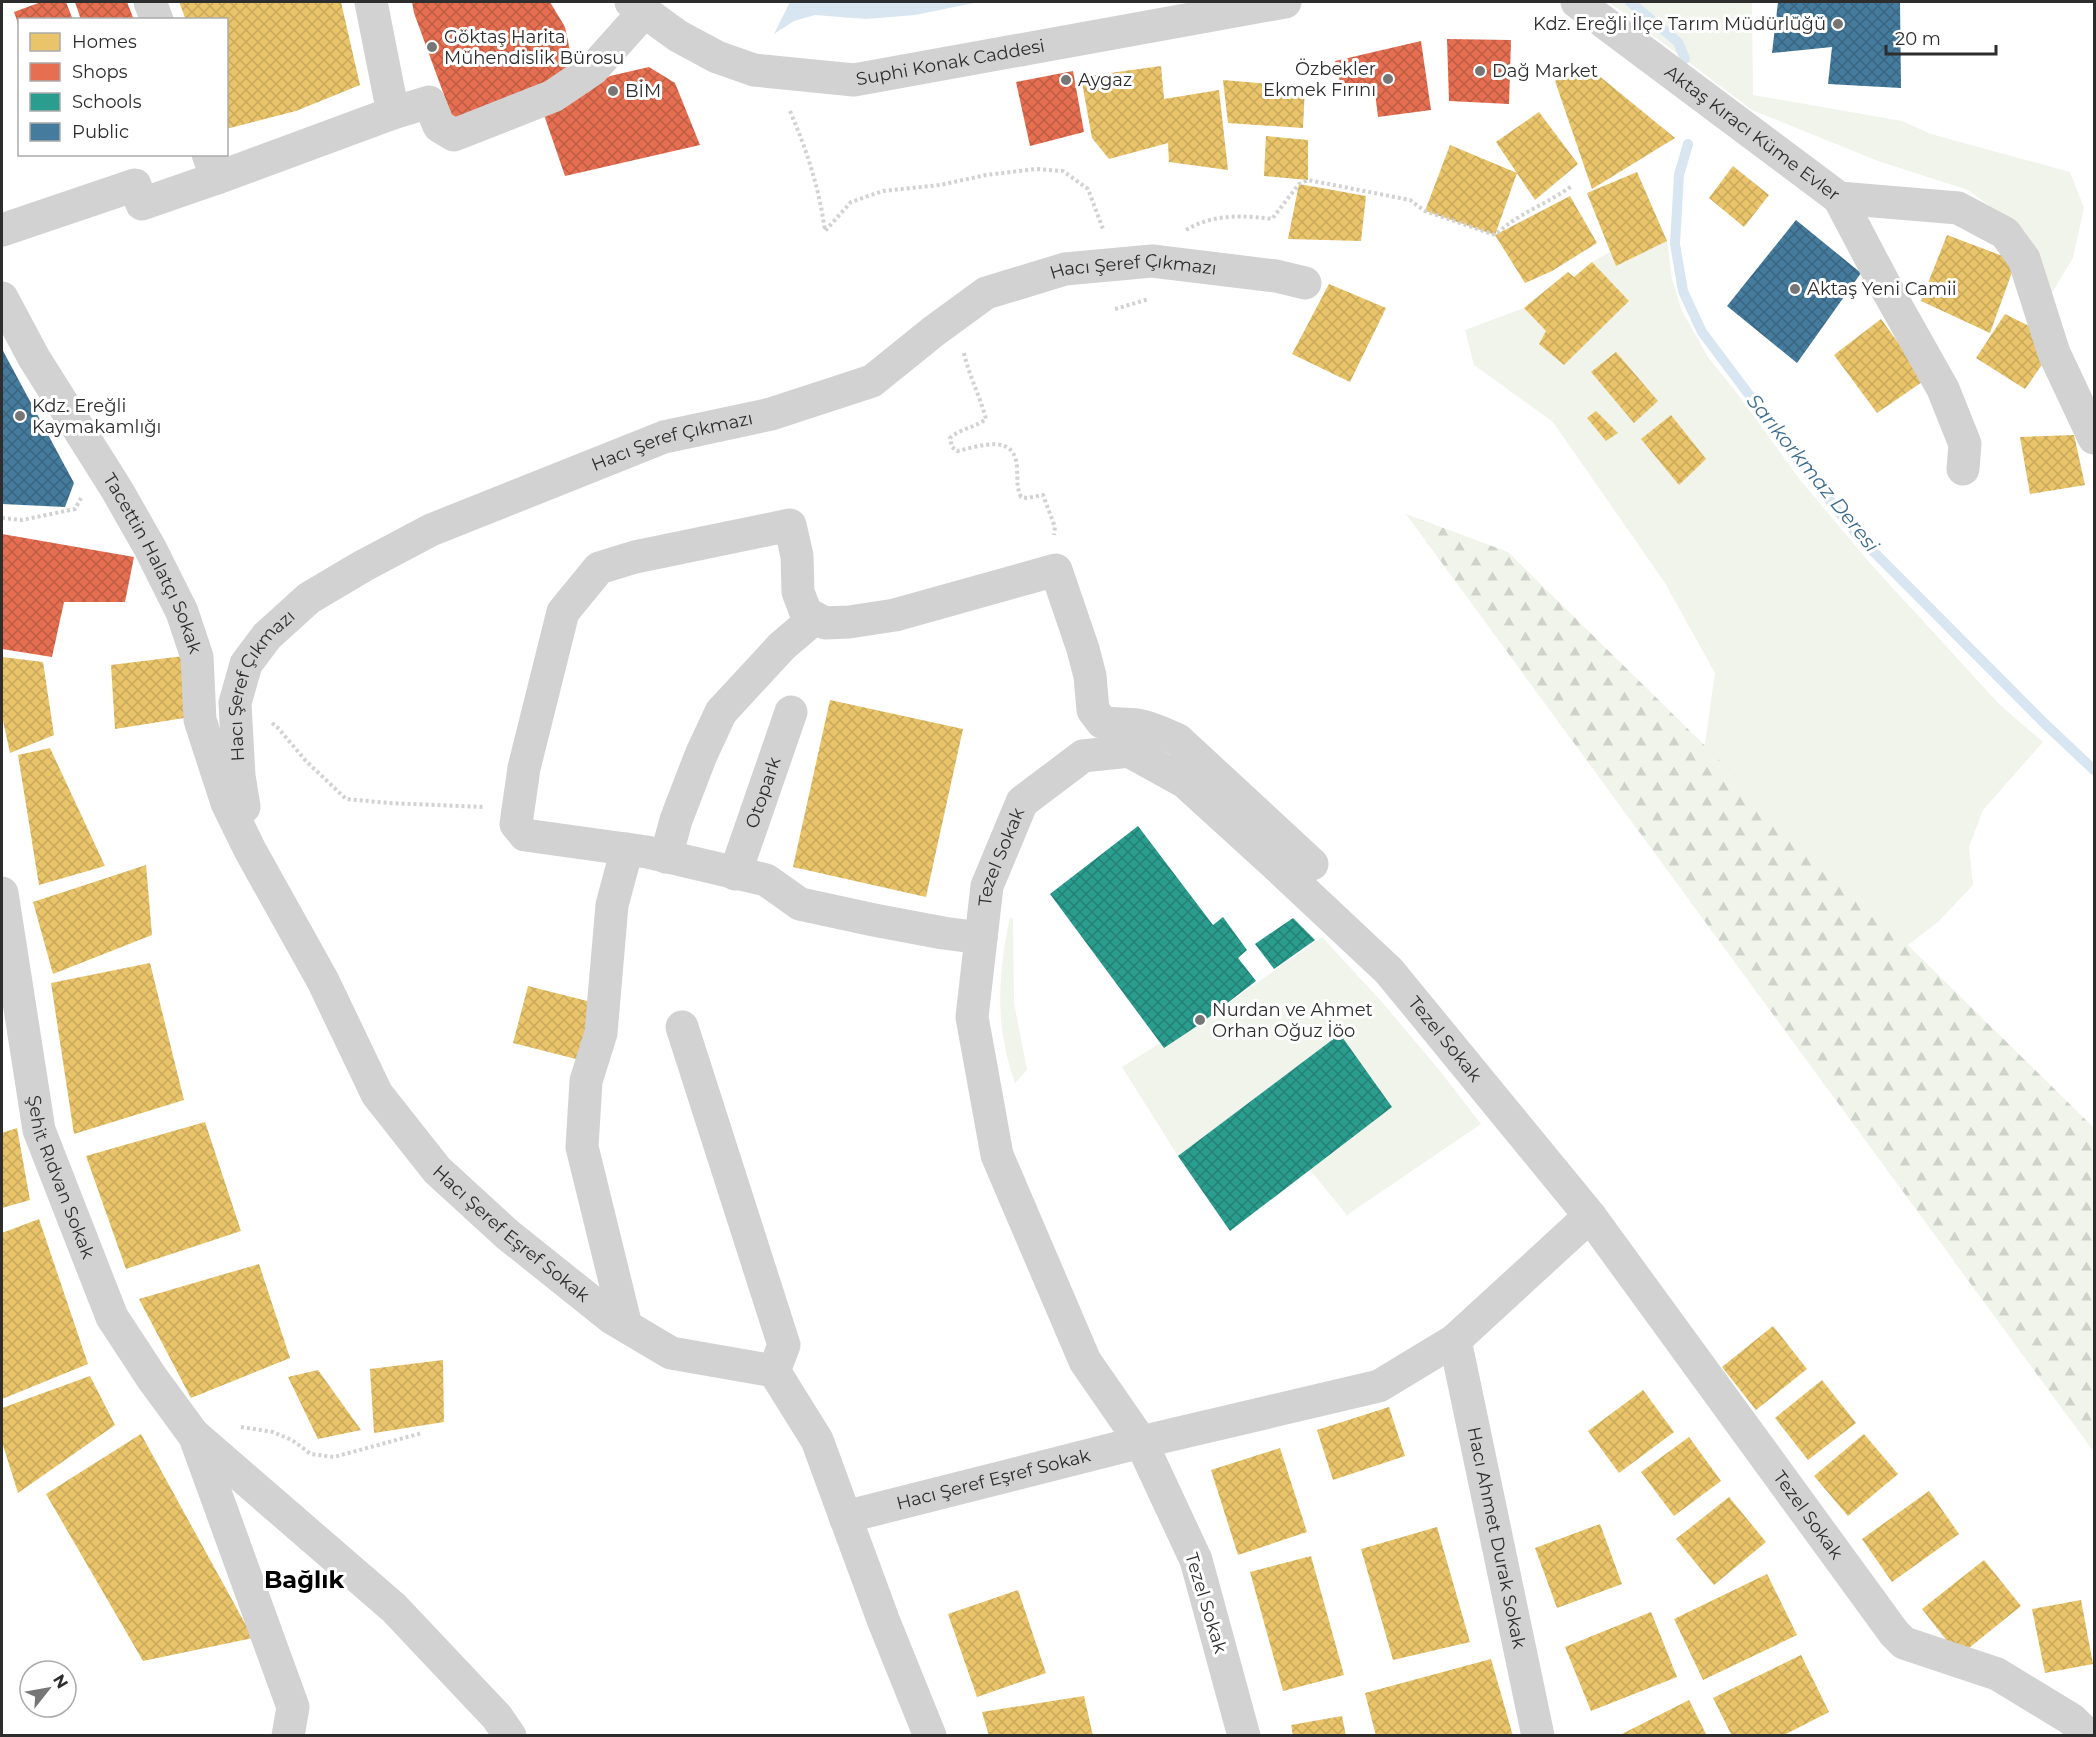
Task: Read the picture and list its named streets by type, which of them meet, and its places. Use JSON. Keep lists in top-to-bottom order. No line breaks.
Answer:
{"streets":{"street":["Suphi Konak Caddesi","Aktaş Kıracı Küme Evler","Hacı Şeref Çıkmazı","Tacettin Halatçı Sokak","Otopark","Tezel Sokak","Şehit Rıdvan Sokak","Hacı Şeref Eşref Sokak","Hacı Ahmet Durak Sokak"]},"crossings":[["Hacı Şeref Çıkmazı","Tacettin Halatçı Sokak"],["Hacı Şeref Çıkmazı","Hacı Şeref Eşref Sokak"],["Tacettin Halatçı Sokak","Hacı Şeref Eşref Sokak"],["Tezel Sokak","Hacı Şeref Eşref Sokak"]],"districts":["Bağlık"],"water":["Sarıkorkmaz Deresi"],"places":["Kdz. Ereğli İlçe Tarım Müdürlüğü","Göktaş Harita Mühendislik Bürosu","Dağ Market","Özbekler Ekmek Fırını","Aygaz","BİM","Aktaş Yeni Camii","Kdz. Ereğli Kaymakamlığı","Nurdan ve Ahmet Orhan Oğuz İöo"],"legend":["Homes","Shops","Schools","Public"],"scale_bar":"20 m","north":"top right"}
